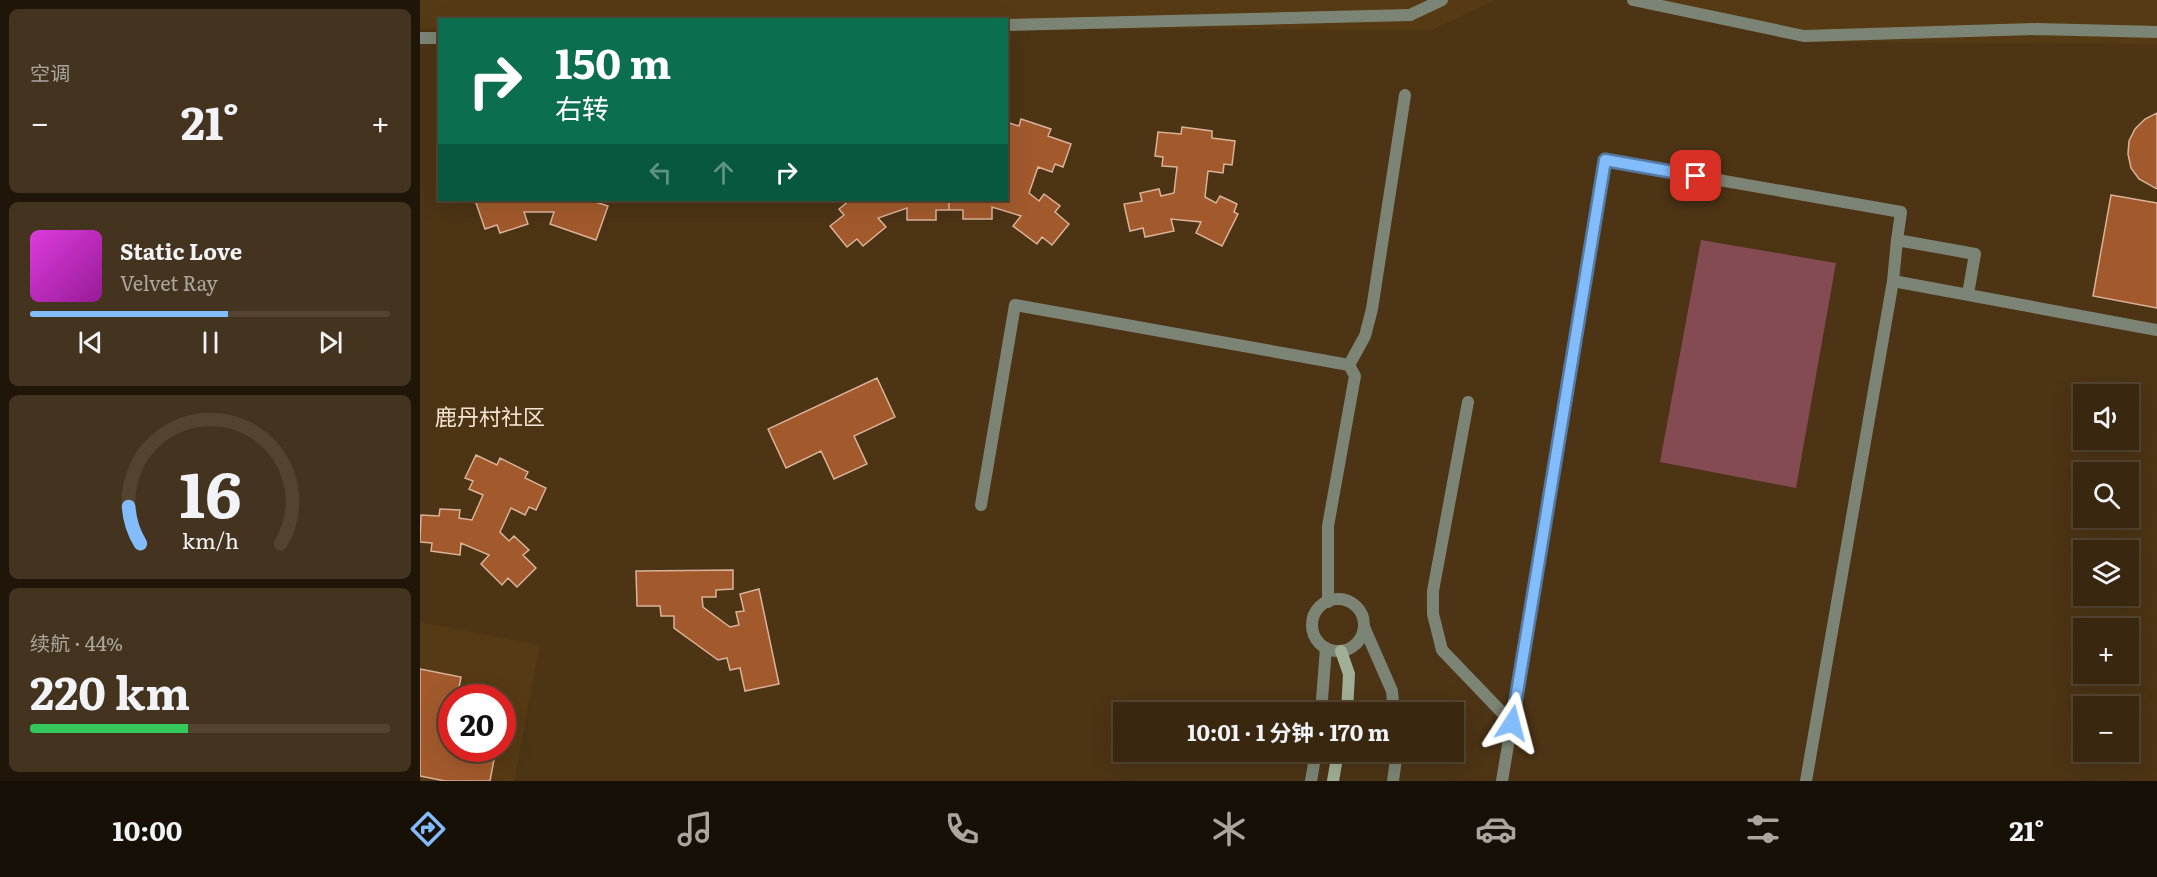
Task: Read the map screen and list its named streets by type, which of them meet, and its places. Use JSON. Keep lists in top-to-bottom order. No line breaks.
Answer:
{"districts":["鹿丹村社区"],"page":{"tile":["空调",["续航 · 44%","220 km"]],"turn":["150 m","右转"],"heat":["−","21°","+"],"song":["Static Love","Velvet Ray"],"map_buttons":["+","−"],"limit":"20","trip":"10:01 · 1 分钟 · 170 m","tabs":["10:00","21°"],"gauge":["16","km/h"]}}
